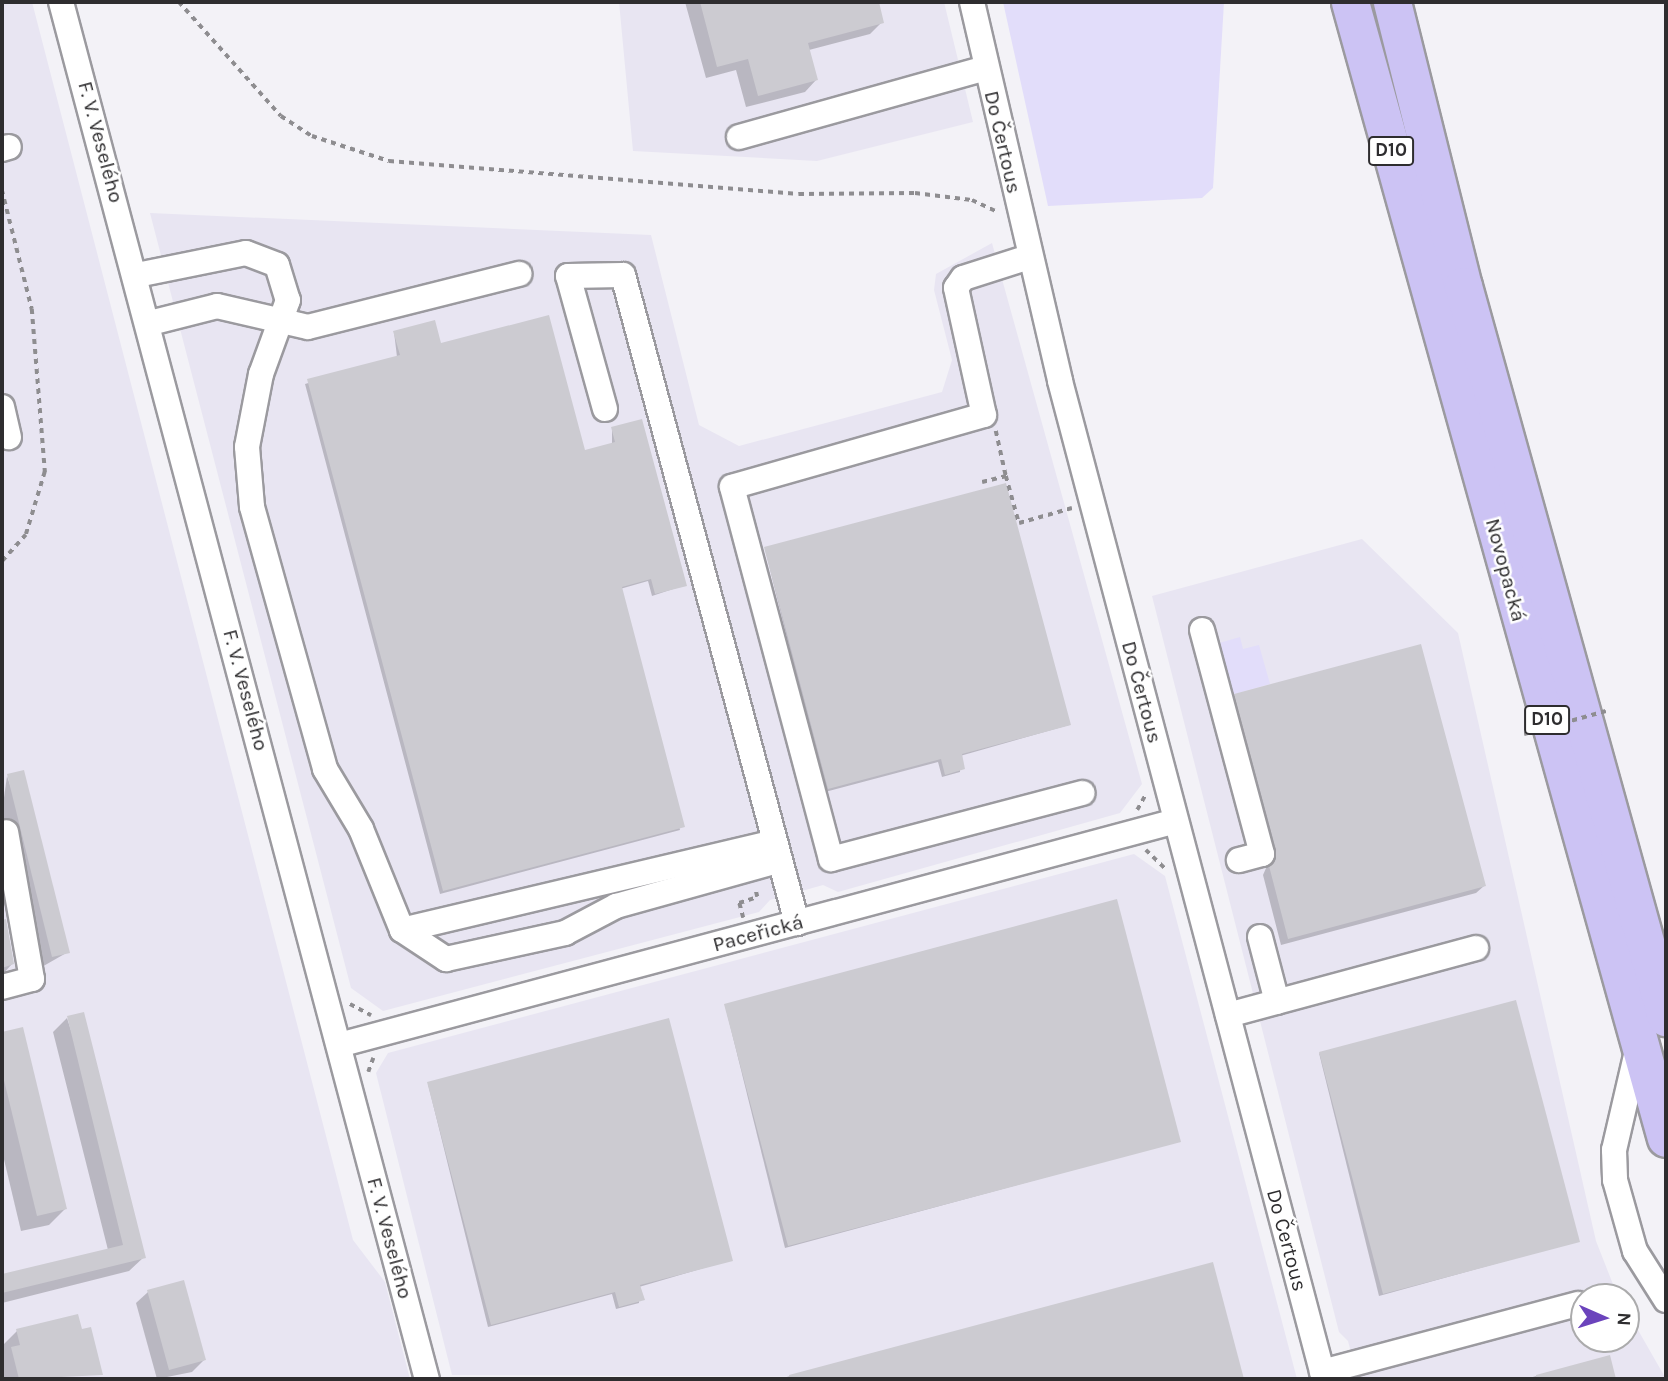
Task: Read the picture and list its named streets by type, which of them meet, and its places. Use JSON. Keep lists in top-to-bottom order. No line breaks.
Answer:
{"streets":{"highway":["D10","Novopacká"],"street":["F. V. Veselého","Do Čertous","Paceřická"]},"crossings":[["F. V. Veselého","Paceřická"],["Do Čertous","Paceřická"]],"north":"right"}
